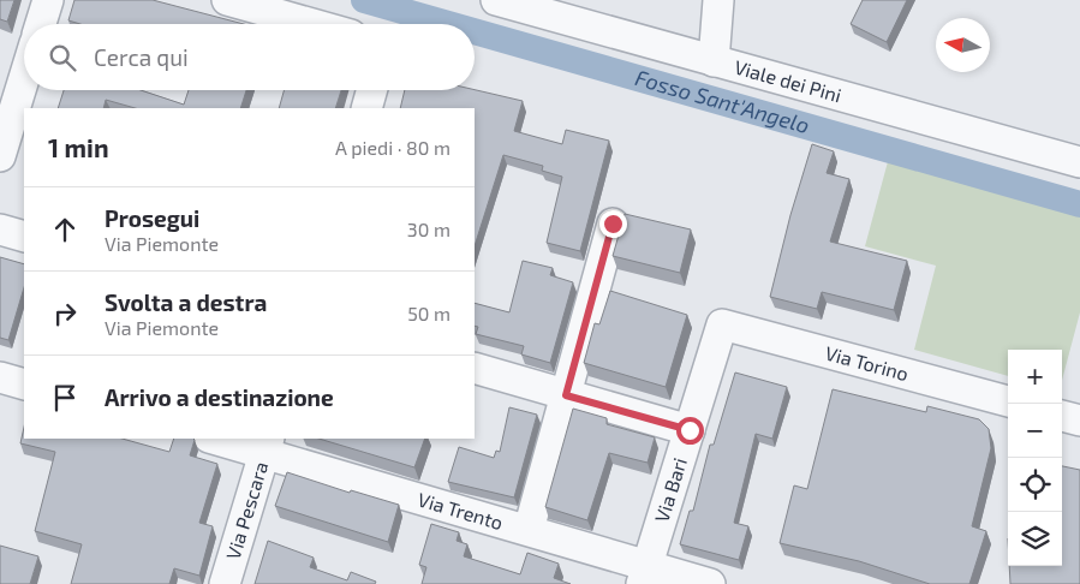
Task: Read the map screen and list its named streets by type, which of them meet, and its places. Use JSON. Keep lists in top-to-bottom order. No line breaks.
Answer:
{"streets":{"street":["Viale dei Pini","Via Torino","Via Bari","Via Pescara","Via Trento"]},"crossings":[["Via Torino","Via Bari"],["Via Bari","Via Trento"],["Via Pescara","Via Trento"]],"water":["Fosso Sant'Angelo"],"north":"left","page":{"search":"Cerca qui","heading":["1 min","A piedi · 80 m"],"list":[["Prosegui","Via Piemonte","30 m"],["Svolta a destra","Via Piemonte","50 m"],"Arrivo a destinazione"],"map_buttons":["+","−"]}}
